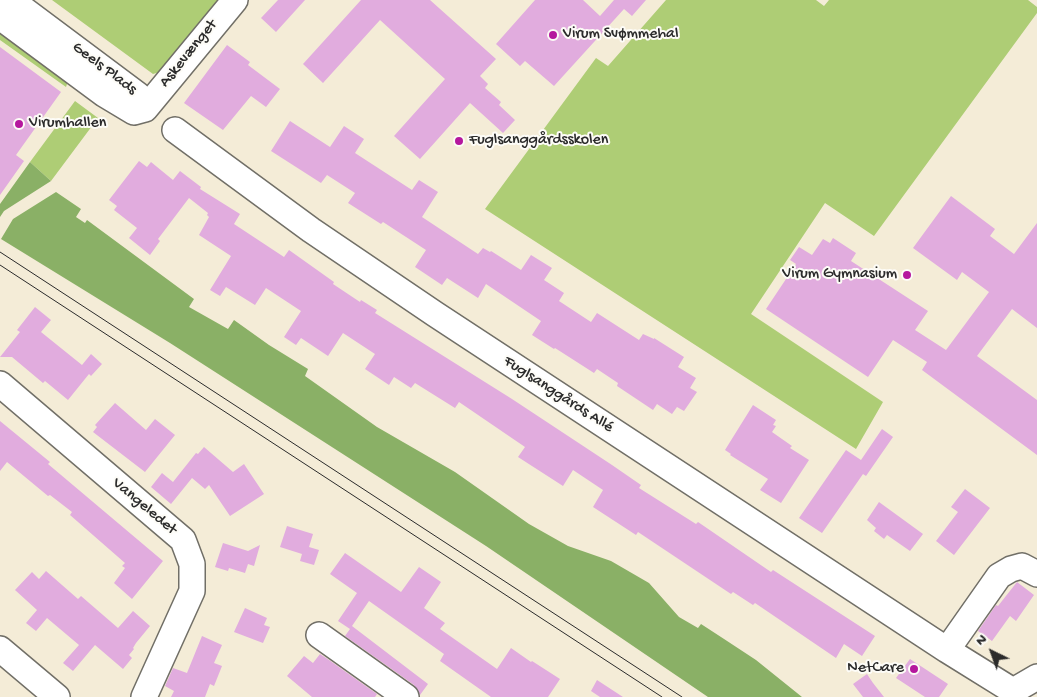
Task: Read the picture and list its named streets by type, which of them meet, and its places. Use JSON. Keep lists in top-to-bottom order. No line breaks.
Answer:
{"streets":{"street":["Askevænget","Geels Plads","Fuglsanggårds Allé","Vangeledet"]},"crossings":[["Askevænget","Geels Plads"]],"places":["Virum Svømmehal","Virumhallen","Fuglsanggårdsskolen","Virum Gymnasium","NetCare"],"north":"top left"}
